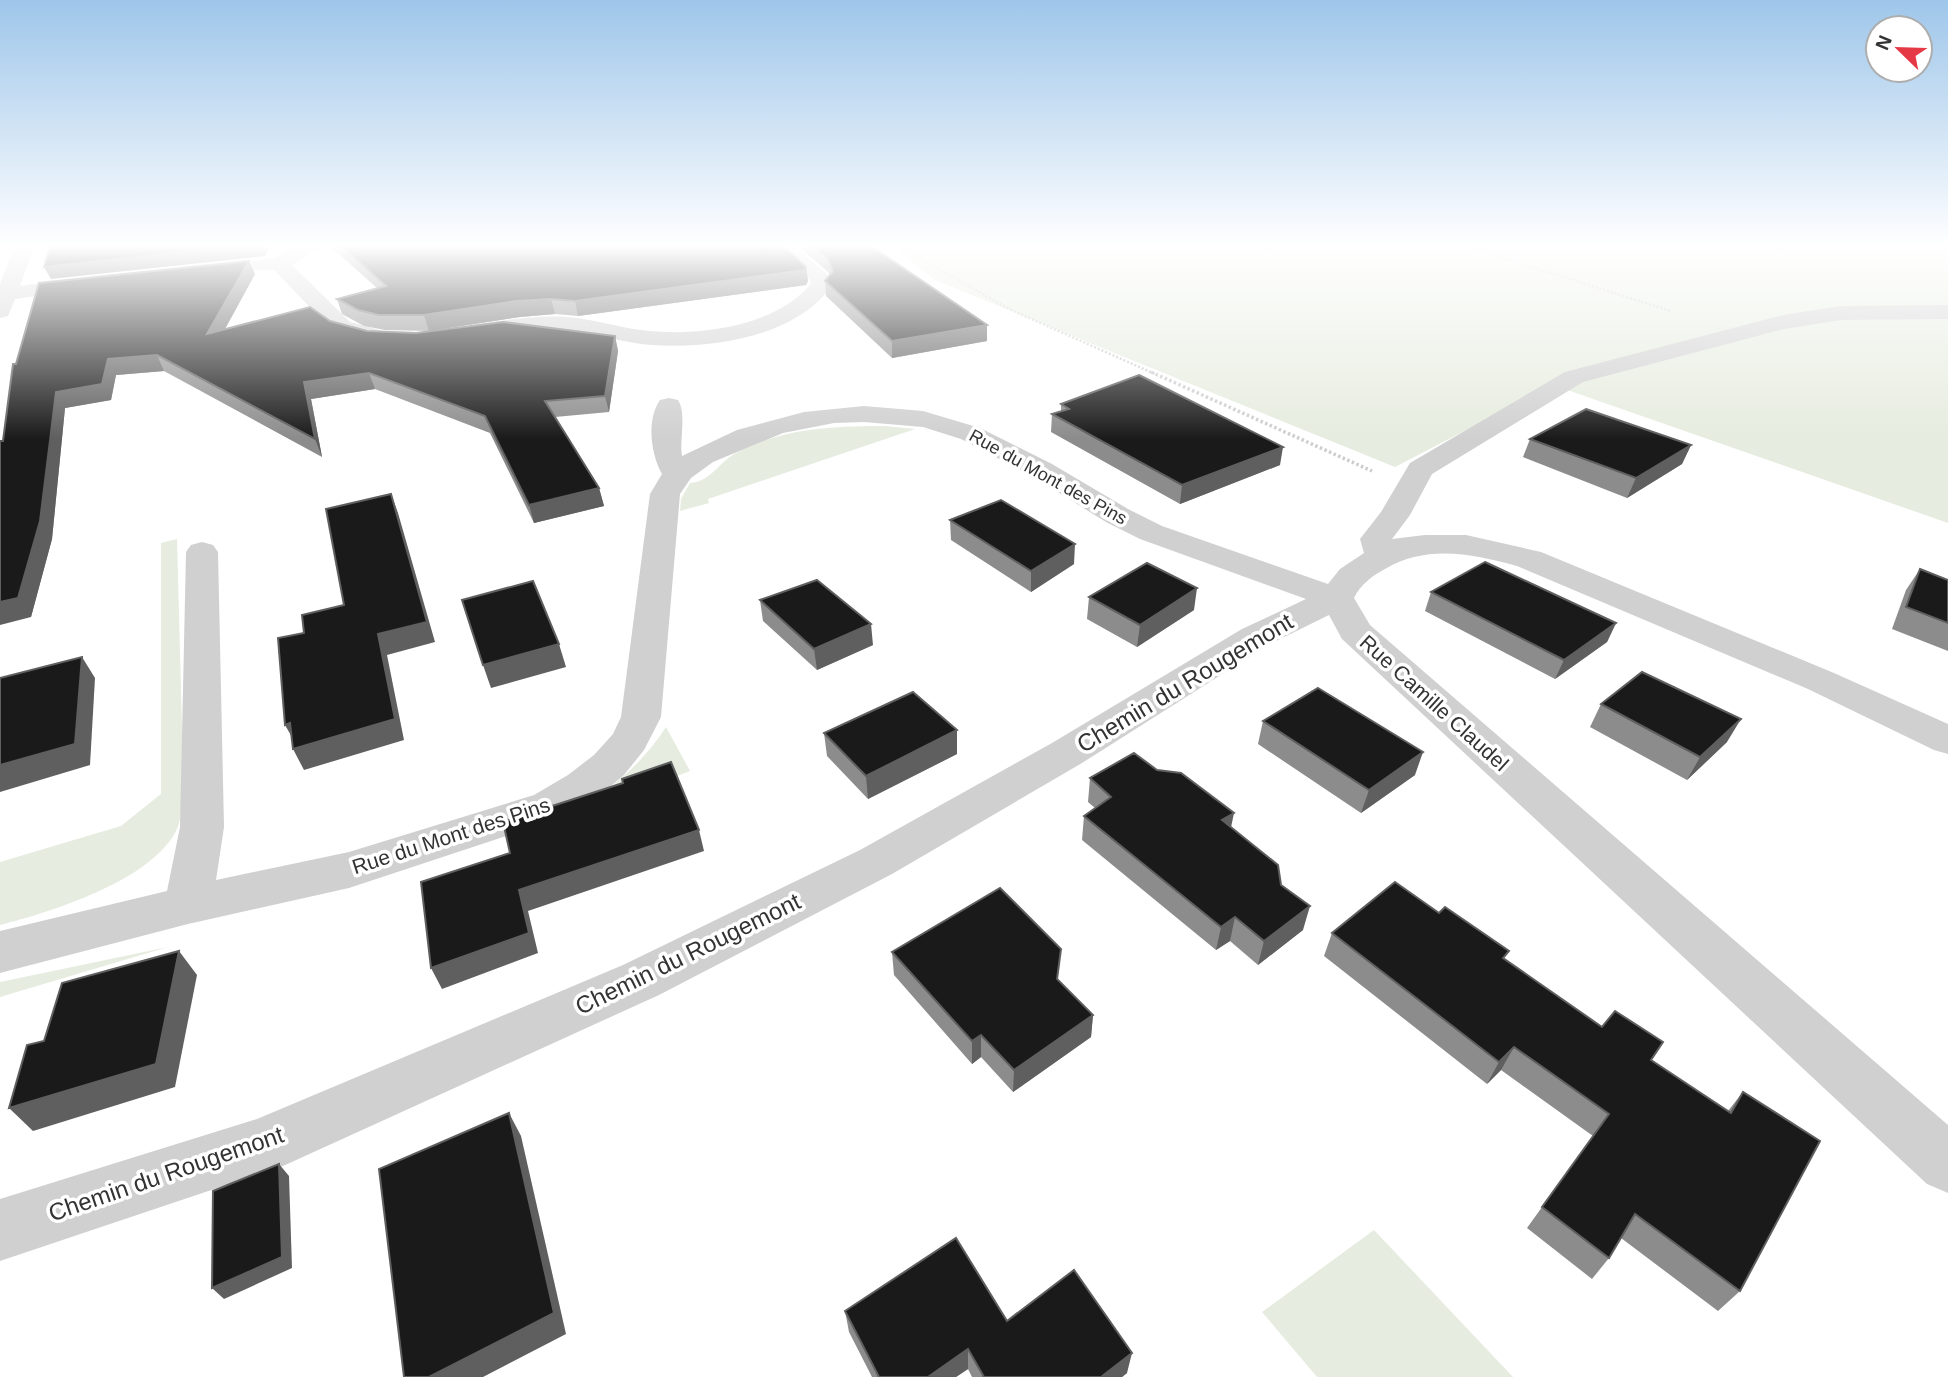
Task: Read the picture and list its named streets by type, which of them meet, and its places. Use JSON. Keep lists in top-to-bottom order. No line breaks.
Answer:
{"streets":{"street":["Rue du Mont des Pins","Chemin du Rougemont","Rue Camille Claudel"]},"crossings":[["Rue du Mont des Pins","Chemin du Rougemont"],["Rue du Mont des Pins","Rue Camille Claudel"],["Chemin du Rougemont","Rue Camille Claudel"]],"north":"top left"}
